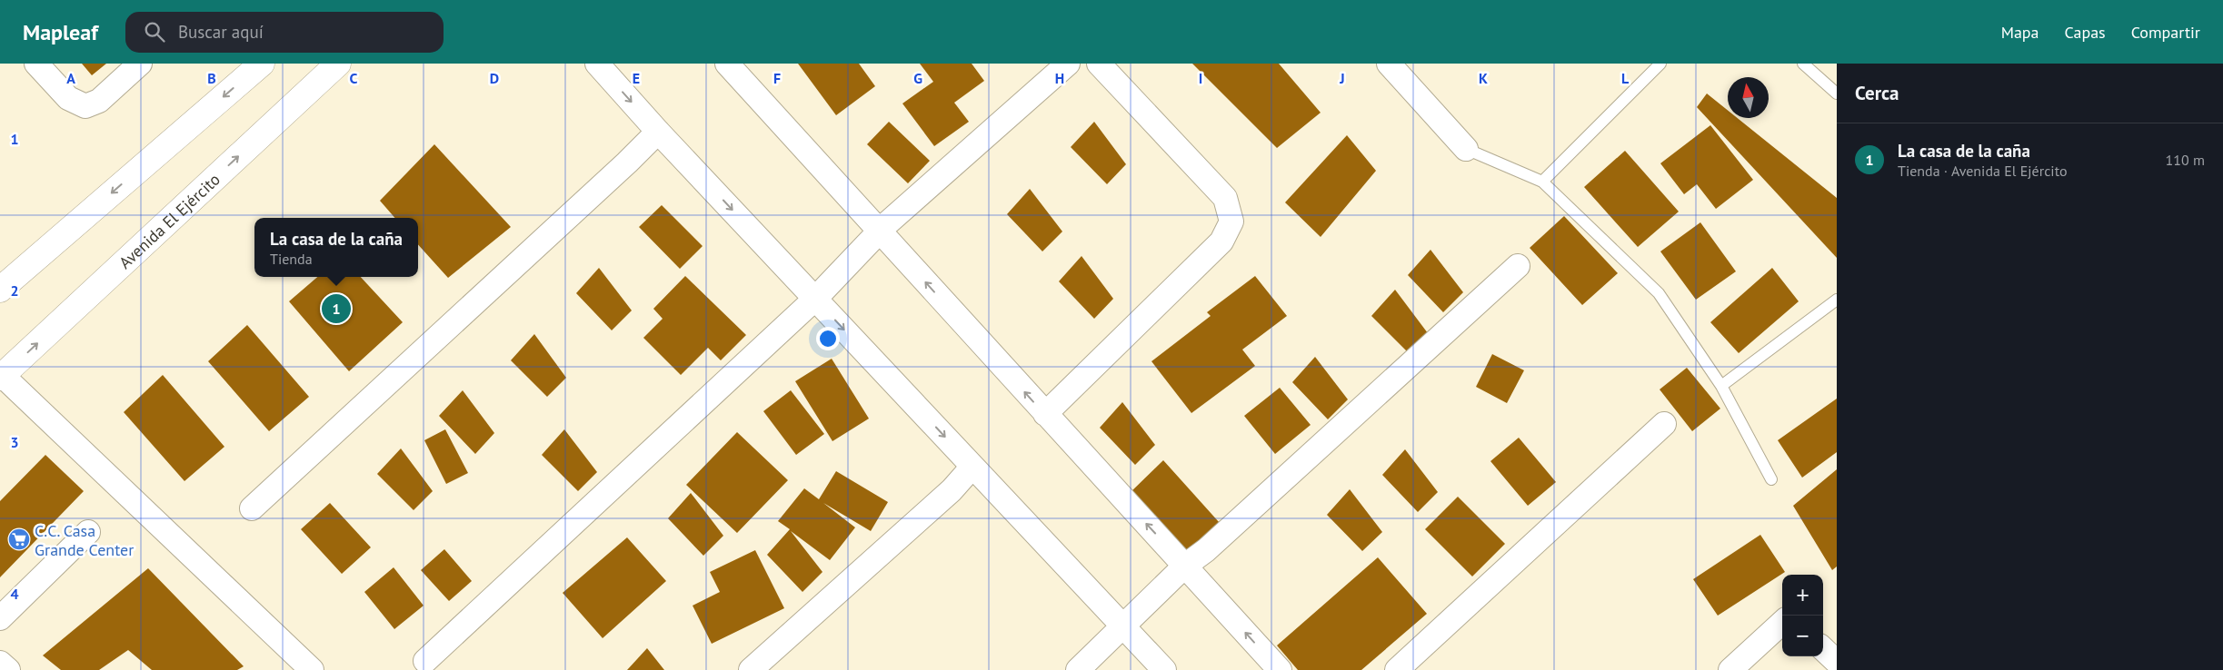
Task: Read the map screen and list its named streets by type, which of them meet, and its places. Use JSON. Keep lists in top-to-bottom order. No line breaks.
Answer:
{"streets":{"street":["Avenida El Ejército"]},"places":{"supermarket":["C.C. Casa Grande Center"]},"north":"top","page":{"header":"Mapleaf","search":"Buscar aquí","nav":["Mapa","Capas","Compartir"],"heading":"Cerca","list":[{"mark":"1","name":"La casa de la caña","note":"Tienda · Avenida El Ejército","value":"110 m"}],"popup":["La casa de la caña","Tienda"],"pins":"1","map_buttons":["+","−"]},"grid":{"columns":["A","B","C","D","E","F","G","H","I","J","K","L"],"rows":["1","2","3","4"]}}
